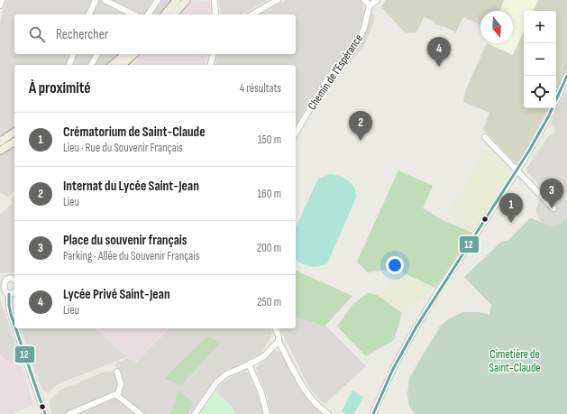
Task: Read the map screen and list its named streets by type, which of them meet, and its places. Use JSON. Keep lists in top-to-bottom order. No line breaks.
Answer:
{"streets":{"street":["Chemin de l'Espérance"]},"parks":["Cimetière de Saint-Claude"],"lines":["transit line 12"],"north":"bottom","page":{"map_buttons":["+","−"],"search":"Rechercher","pins":["4","2","3","1"],"heading":["À proximité","4 résultats"],"list":[{"mark":"1","name":"Crématorium de Saint-Claude","note":"Lieu · Rue du Souvenir Français","value":"150 m"},{"mark":"2","name":"Internat du Lycée Saint-Jean","note":"Lieu","value":"160 m"},{"mark":"3","name":"Place du souvenir français","note":"Parking · Allée du Souvenir Français","value":"200 m"},{"mark":"4","name":"Lycée Privé Saint-Jean","note":"Lieu","value":"250 m"}]}}
